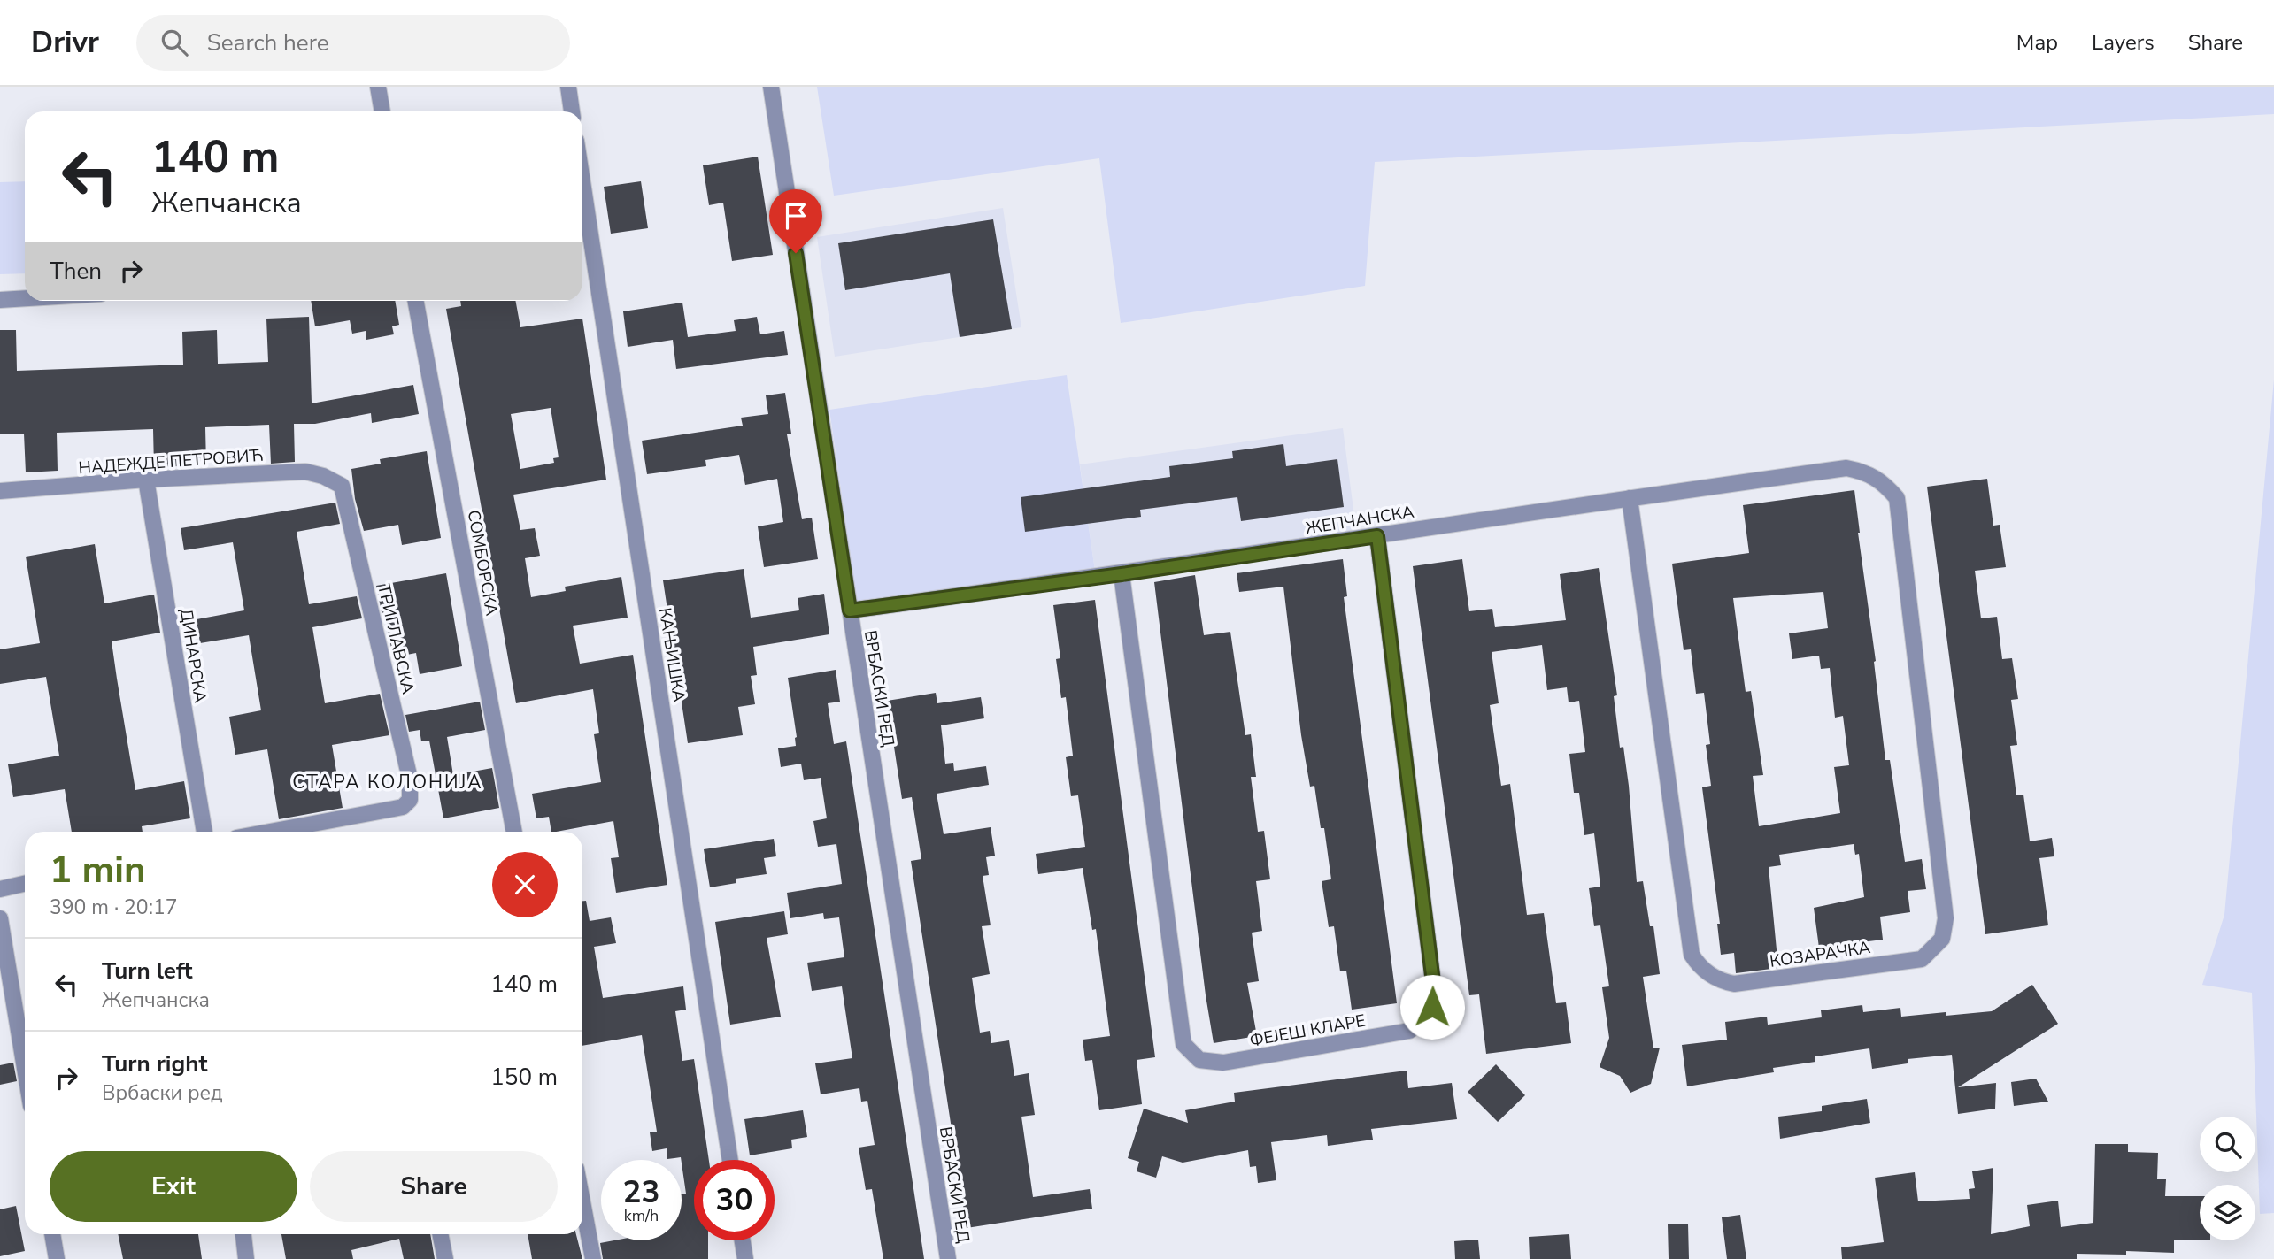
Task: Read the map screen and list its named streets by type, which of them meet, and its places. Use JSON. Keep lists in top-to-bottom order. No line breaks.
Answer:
{"streets":{"street":["НАДЕЖДЕ ПЕТРОВИЋ","ЖЕПЧАНСКА","СОМБОРСКА","ТРИГЛАВСКА","КАЊИШКА","ДИНАРСКА","ВРБАСКИ РЕД","КОЗАРАЧКА","ФЕЈЕШ КЛАРЕ"]},"crossings":[["НАДЕЖДЕ ПЕТРОВИЋ","ТРИГЛАВСКА"],["НАДЕЖДЕ ПЕТРОВИЋ","ДИНАРСКА"],["ЖЕПЧАНСКА","ВРБАСКИ РЕД"],["ЖЕПЧАНСКА","КОЗАРАЧКА"],["ЖЕПЧАНСКА","ФЕЈЕШ КЛАРЕ"]],"districts":["СТАРА КОЛОНИЈА"],"page":{"header":"Drivr","search":"Search here","nav":["Map","Layers","Share"],"turn":["140 m","Жепчанска"],"then":"Then","heading":["1 min","390 m · 20:17"],"list":[{"name":"Turn left","note":"Жепчанска","value":"140 m"},{"name":"Turn right","note":"Врбаски ред","value":"150 m"}],"buttons":["Exit","Share"],"speed":"23 km/h","limit":"30"}}
